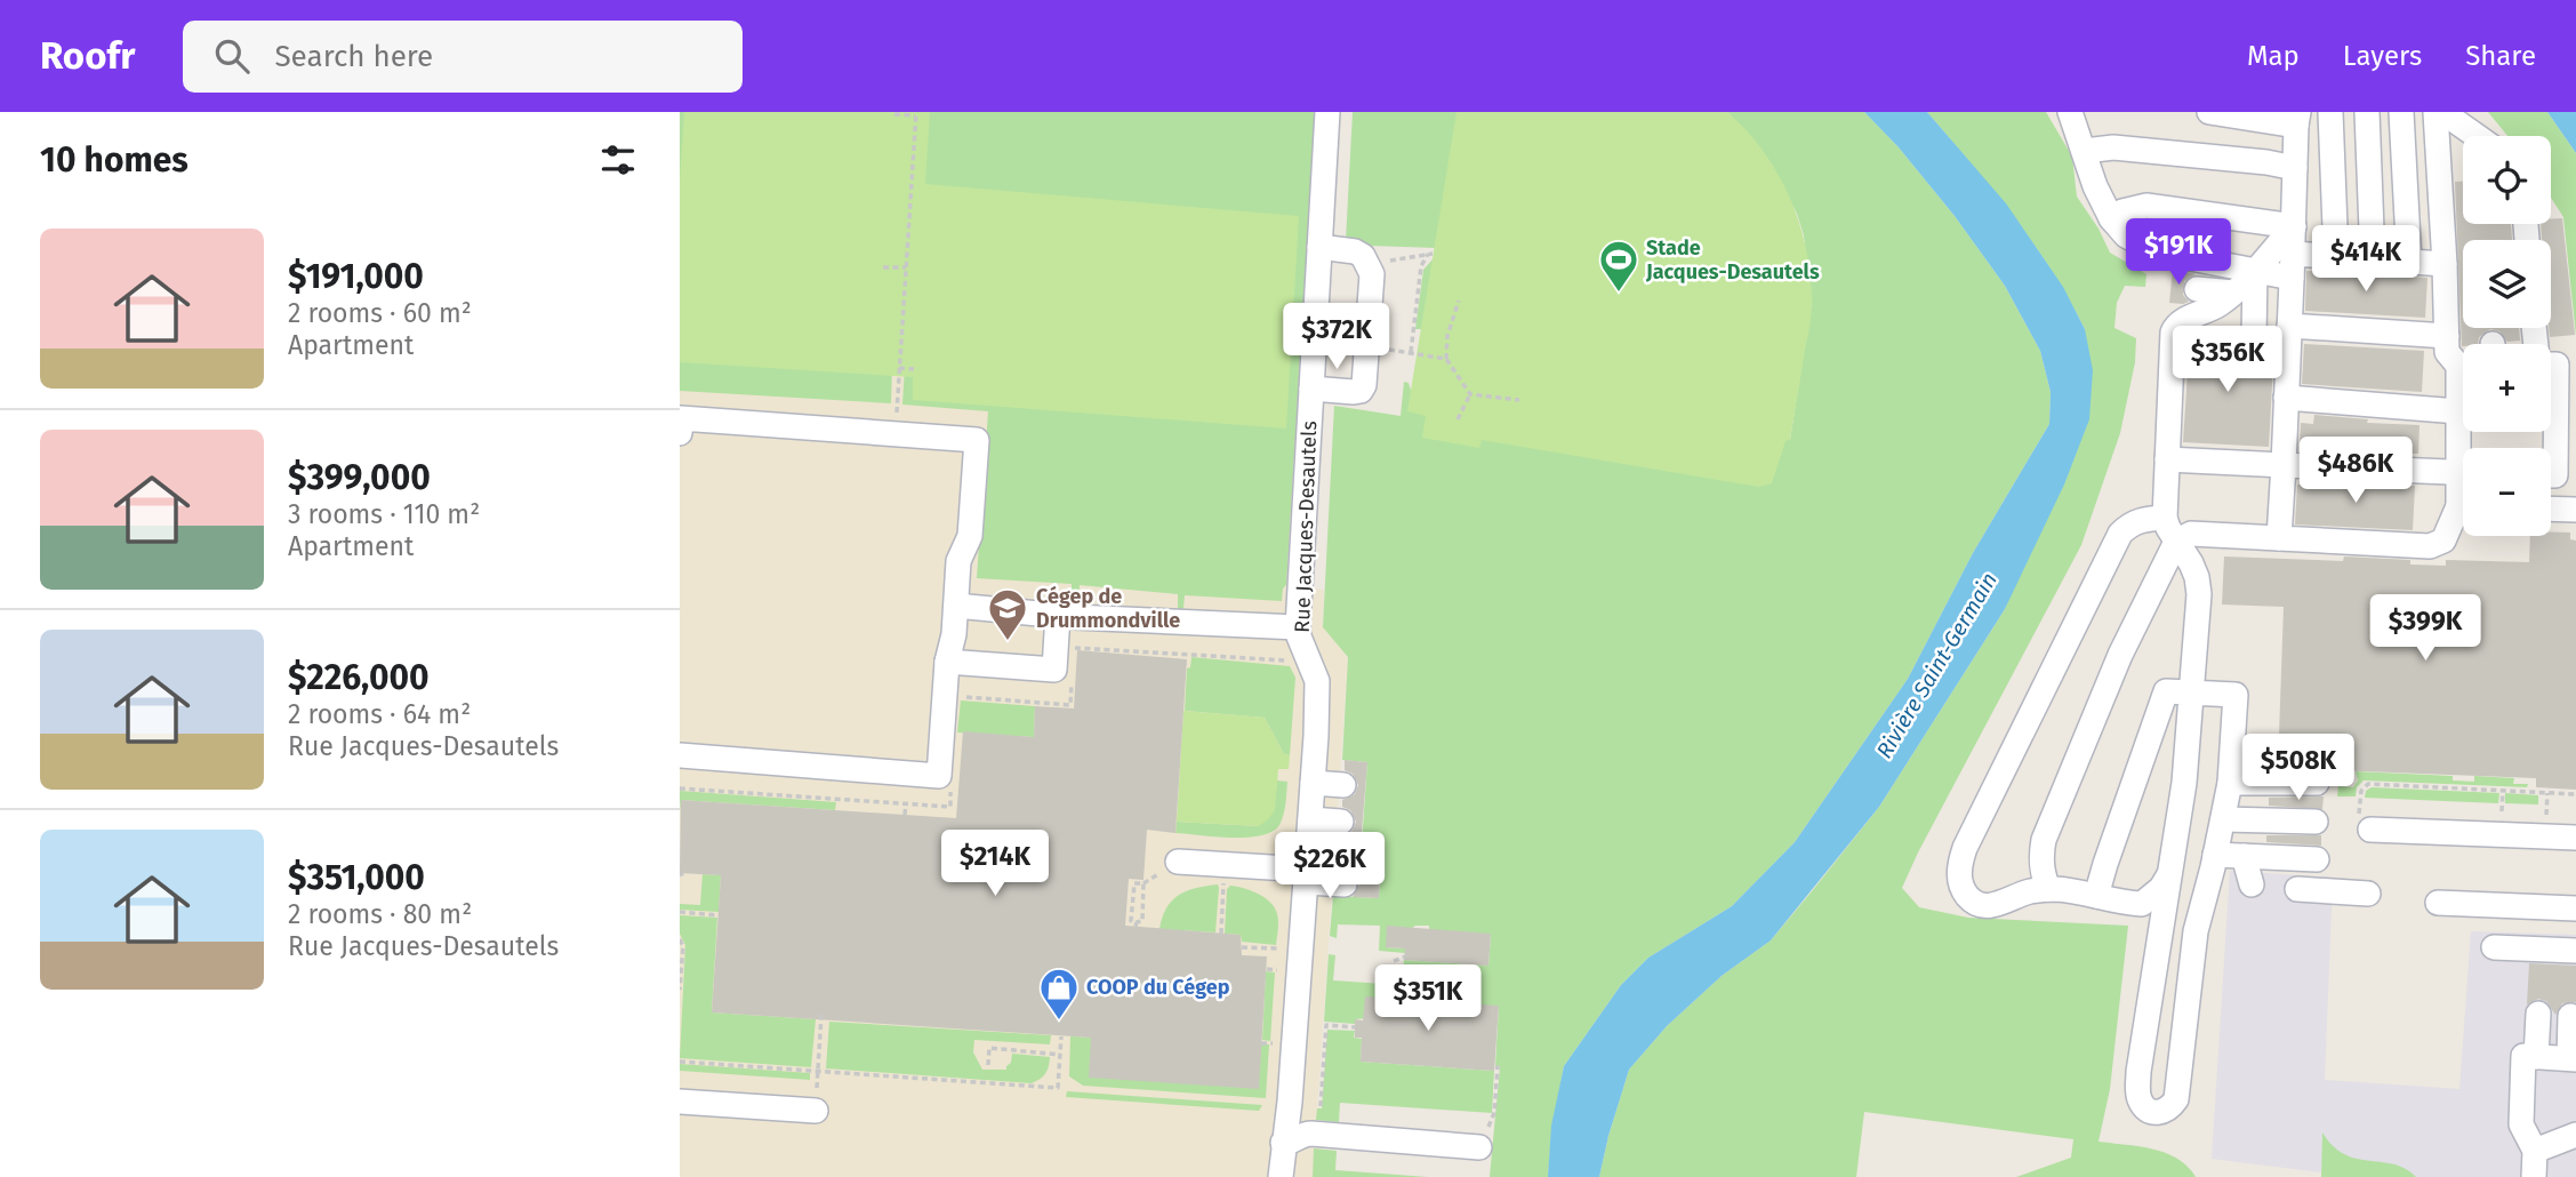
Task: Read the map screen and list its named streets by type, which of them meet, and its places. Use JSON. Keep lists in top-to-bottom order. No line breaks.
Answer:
{"streets":{"street":["Rue Jacques-Desautels"]},"water":["Rivière Saint-Germain"],"places":{"sports":["Stade Jacques-Desautels"],"school or university":["Cégep de Drummondville"],"shop":["COOP du Cégep"]},"page":{"header":"Roofr","search":"Search here","nav":["Map","Layers","Share"],"heading":"10 homes","map_buttons":["+","−"],"list":[{"name":"$191,000","note":"2 rooms · 60 m² · Apartment"},{"name":"$399,000","note":"3 rooms · 110 m² · Apartment"},{"name":"$226,000","note":"2 rooms · 64 m² · Rue Jacques-Desautels"},{"name":"$351,000","note":"2 rooms · 80 m² · Rue Jacques-Desautels"}],"price":["$191K","$414K","$372K","$356K","$486K","$399K","$508K","$214K","$226K","$351K"]}}
